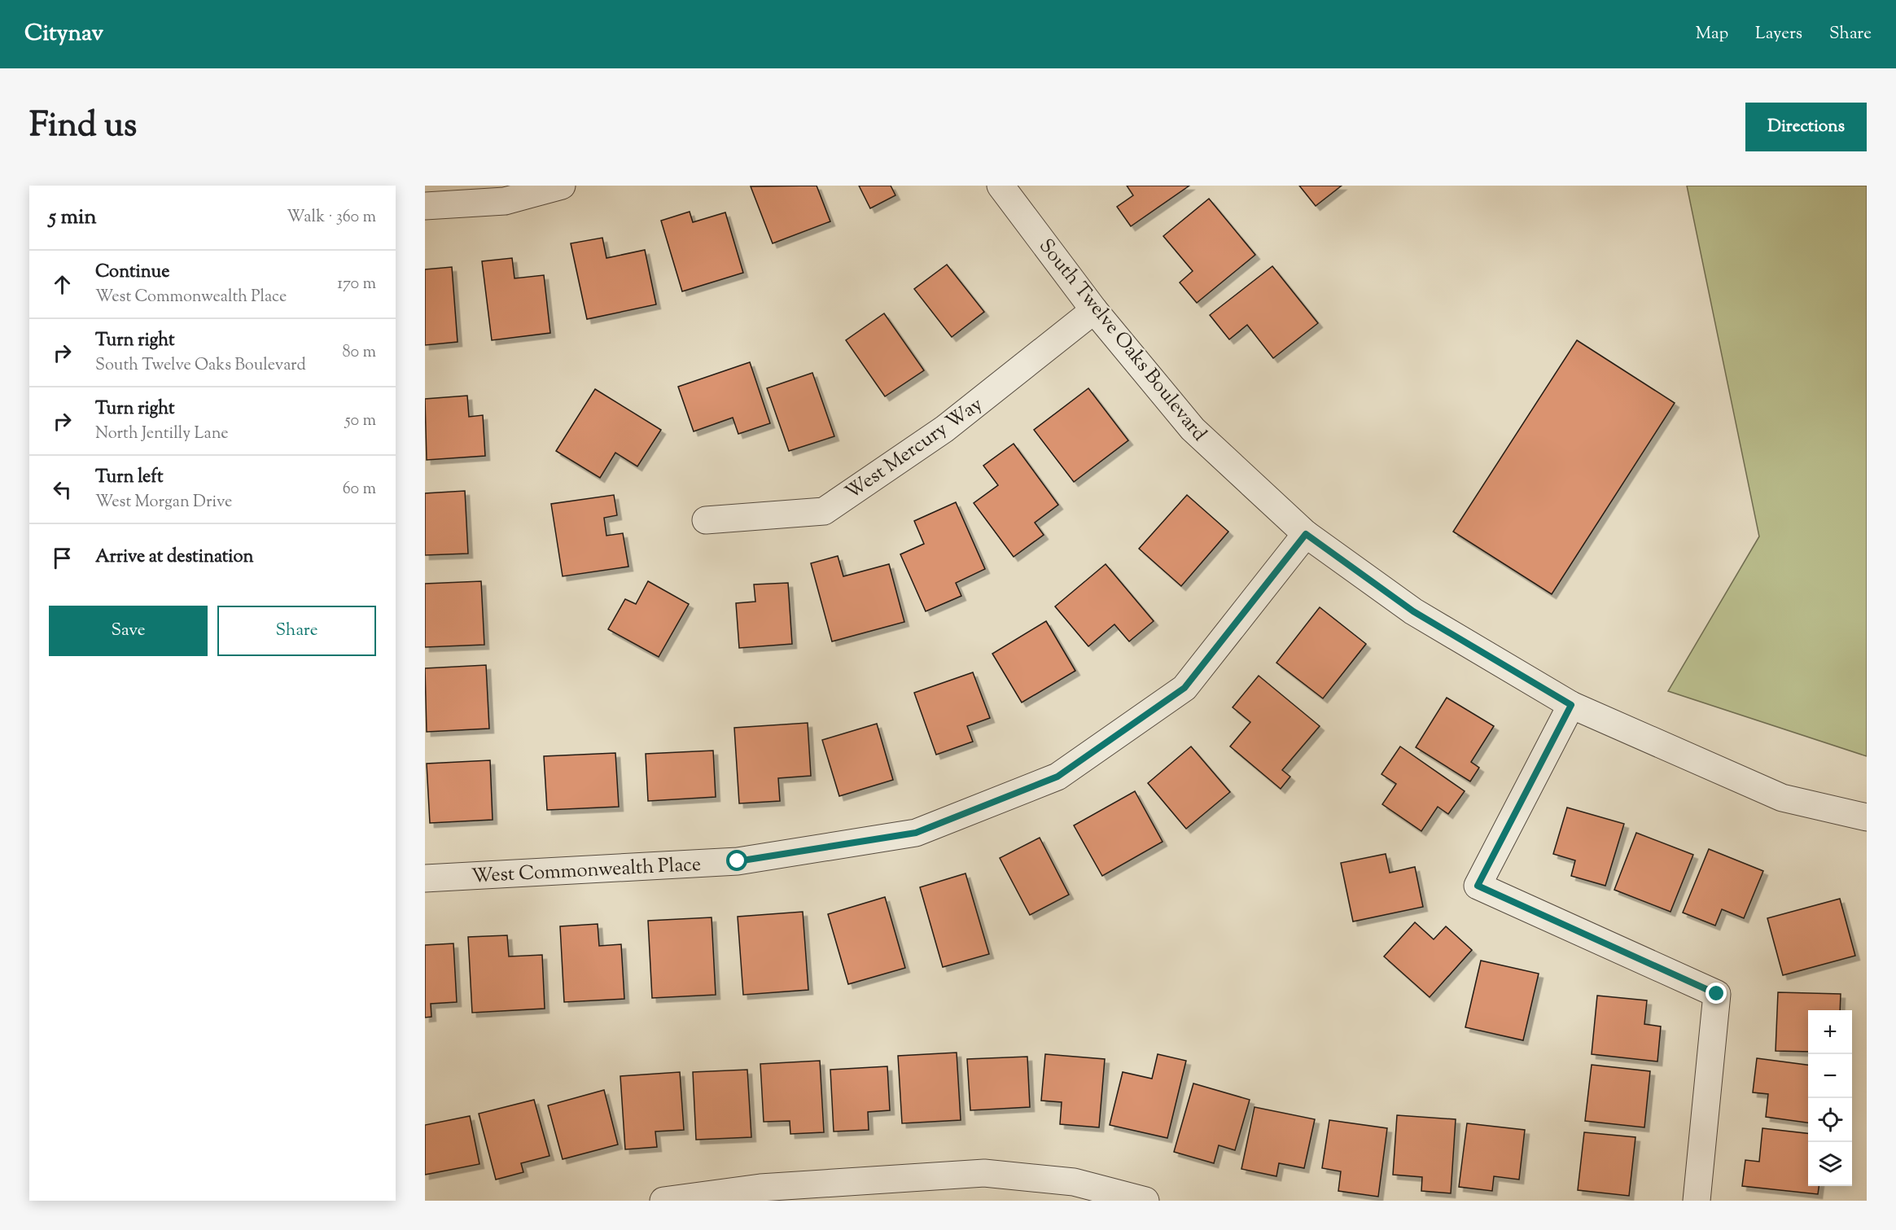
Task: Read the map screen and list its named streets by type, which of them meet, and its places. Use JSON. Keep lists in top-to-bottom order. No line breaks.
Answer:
{"streets":{"street":["South Twelve Oaks Boulevard","West Mercury Way","West Commonwealth Place"]},"crossings":[["South Twelve Oaks Boulevard","West Mercury Way"],["South Twelve Oaks Boulevard","West Commonwealth Place"]],"page":{"header":"Citynav","nav":["Map","Layers","Share"],"title":"Find us","buttons":["Directions",["Save","Share"]],"heading":["5 min","Walk · 360 m"],"list":[["Continue","West Commonwealth Place","170 m"],["Turn right","South Twelve Oaks Boulevard","80 m"],["Turn right","North Jentilly Lane","50 m"],["Turn left","West Morgan Drive","60 m"],"Arrive at destination"],"map_buttons":["+","−"]}}
